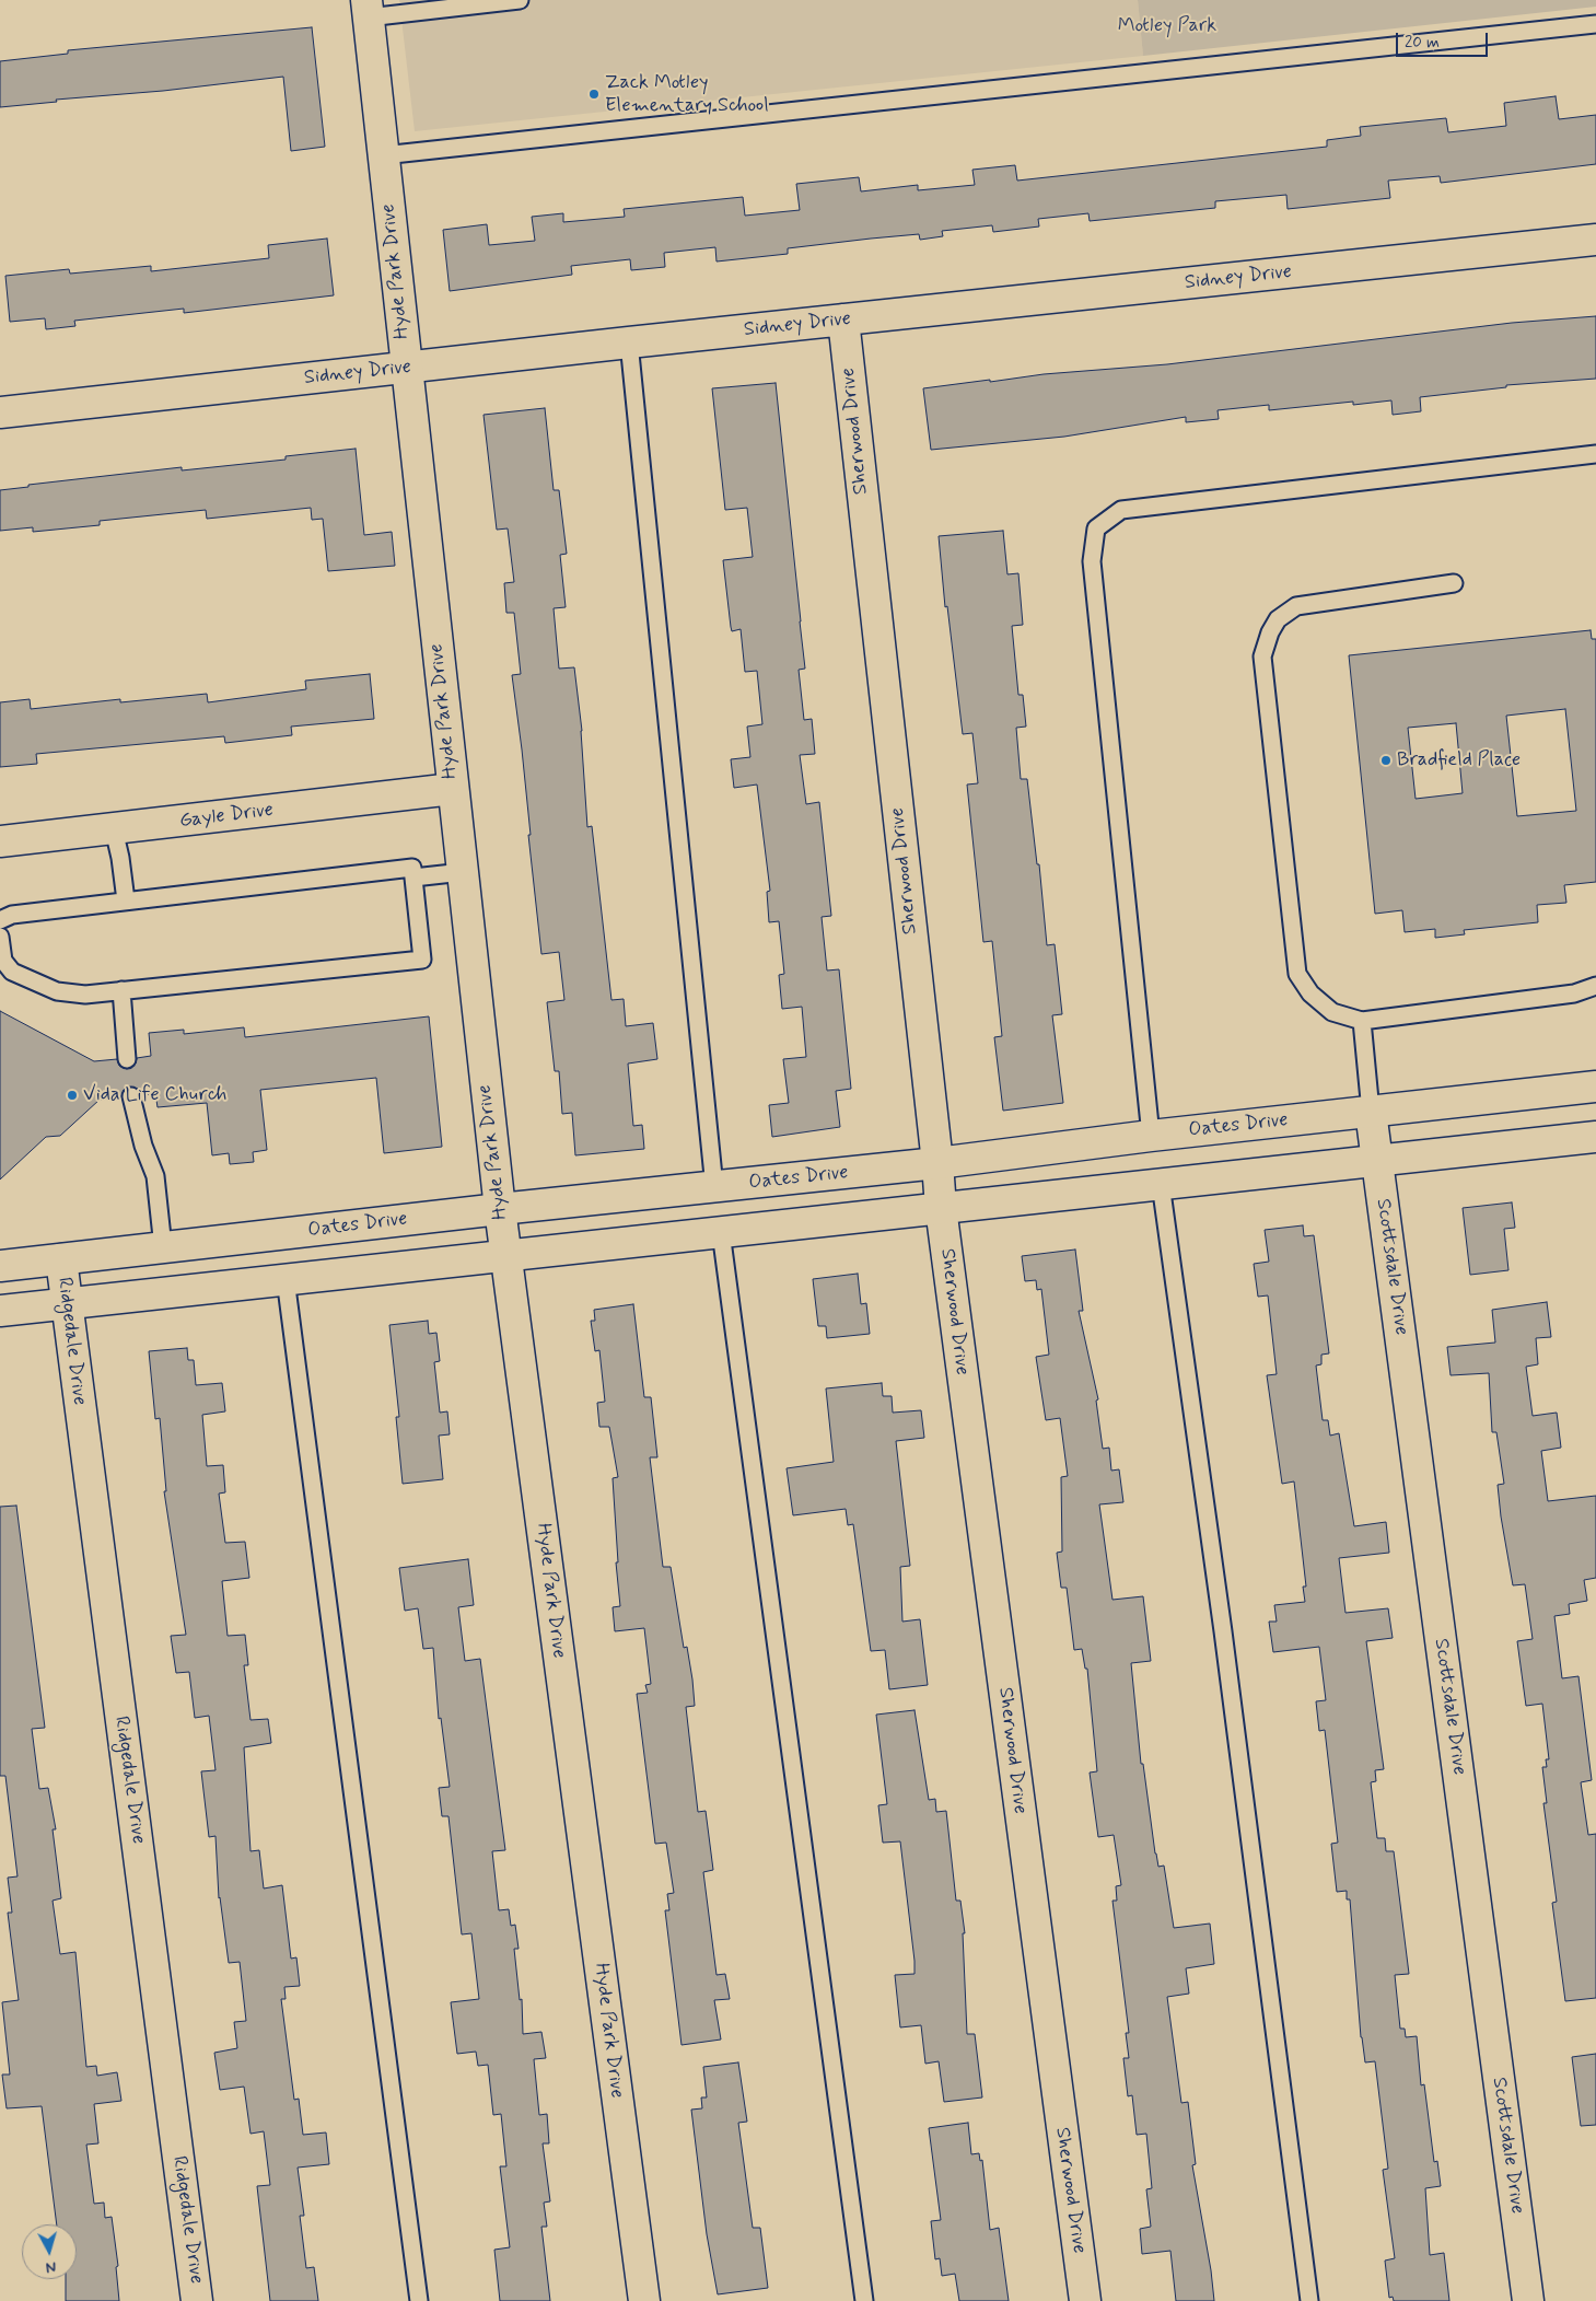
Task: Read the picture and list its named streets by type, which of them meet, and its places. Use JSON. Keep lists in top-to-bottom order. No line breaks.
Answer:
{"streets":{"street":["Hyde Park Drive","Sidney Drive","Sherwood Drive","Gayle Drive","Oates Drive","Scottsdale Drive","Ridgedale Drive"]},"crossings":[["Hyde Park Drive","Sidney Drive"],["Hyde Park Drive","Gayle Drive"],["Hyde Park Drive","Oates Drive"],["Sidney Drive","Sherwood Drive"],["Sherwood Drive","Oates Drive"],["Oates Drive","Scottsdale Drive"],["Oates Drive","Ridgedale Drive"]],"parks":["Motley Park"],"places":["Zack Motley Elementary School","Bradfield Place","Vida Life Church"],"scale_bar":"20 m","north":"bottom"}
